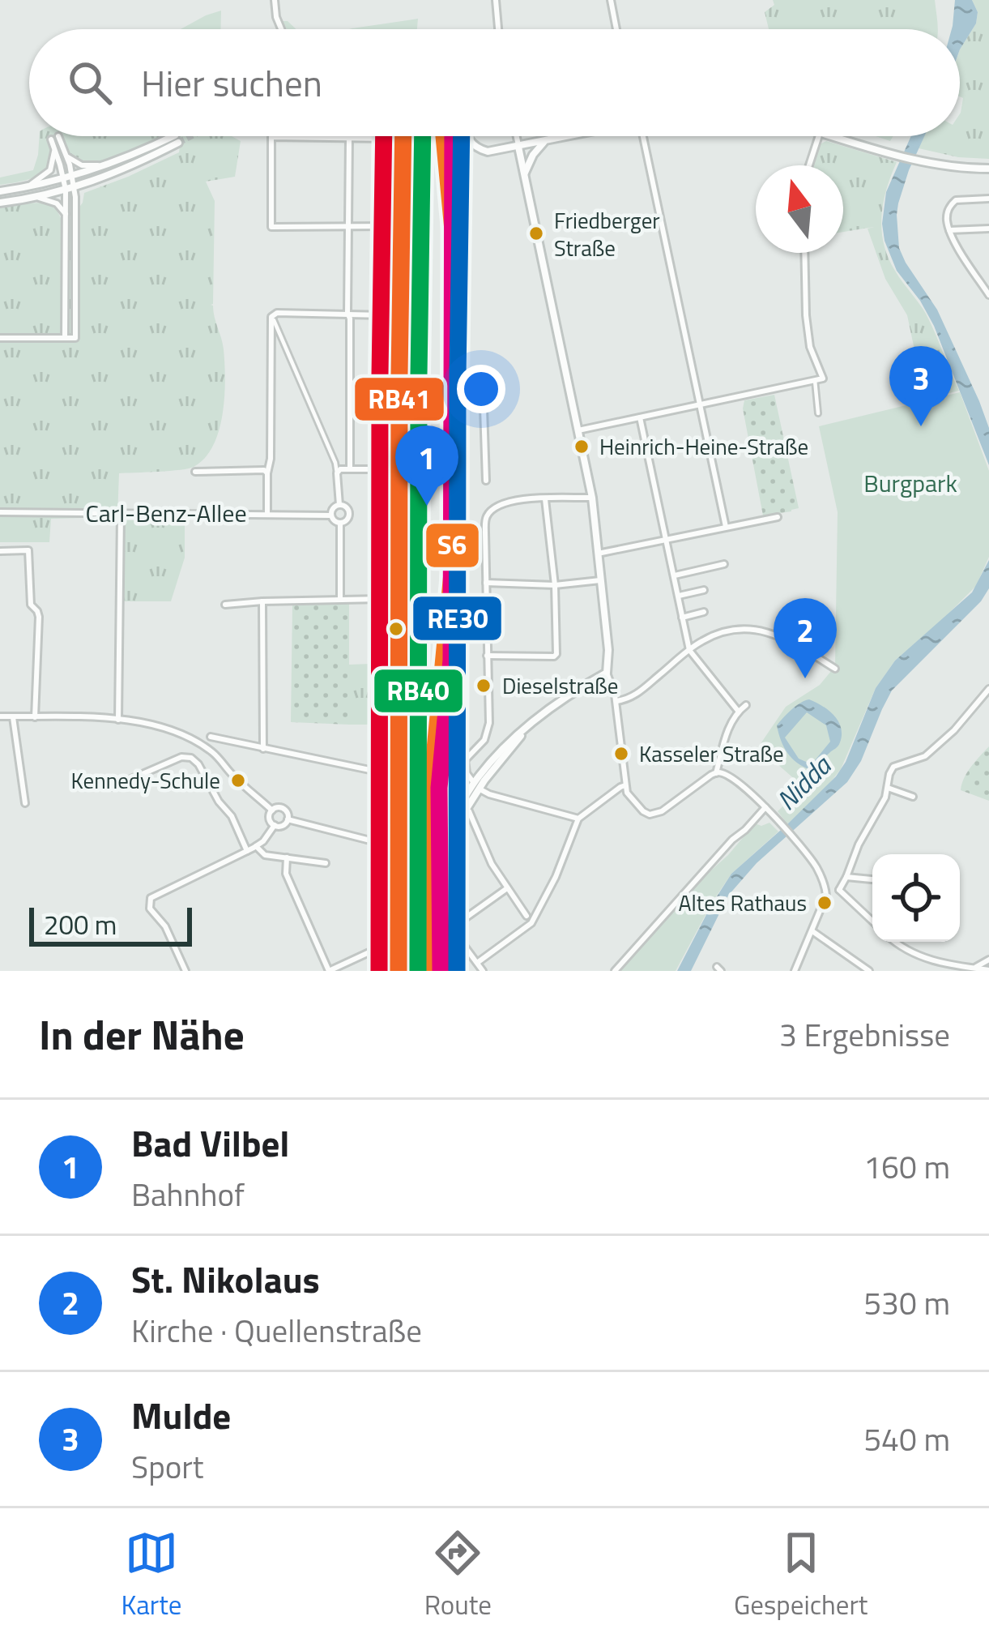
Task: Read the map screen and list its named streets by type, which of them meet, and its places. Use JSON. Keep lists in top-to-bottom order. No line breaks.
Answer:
{"streets":{"street":["Carl-Benz-Allee"]},"water":["Nidda"],"parks":["Burgpark"],"places":["Friedberger Straße","Heinrich-Heine-Straße","Dieselstraße","Kasseler Straße","Kennedy-Schule","Altes Rathaus"],"lines":["transit line S6","transit line RB40","transit line RB41","transit line RE30"],"scale_bar":"200 m","north":"top","page":{"search":"Hier suchen","pins":["3","1","2"],"scale":"200 m","heading":["In der Nähe","3 Ergebnisse"],"list":[{"mark":"1","name":"Bad Vilbel","note":"Bahnhof","value":"160 m"},{"mark":"2","name":"St. Nikolaus","note":"Kirche · Quellenstraße","value":"530 m"},{"mark":"3","name":"Mulde","note":"Sport","value":"540 m"}],"nav":["Karte","Route","Gespeichert"]}}
